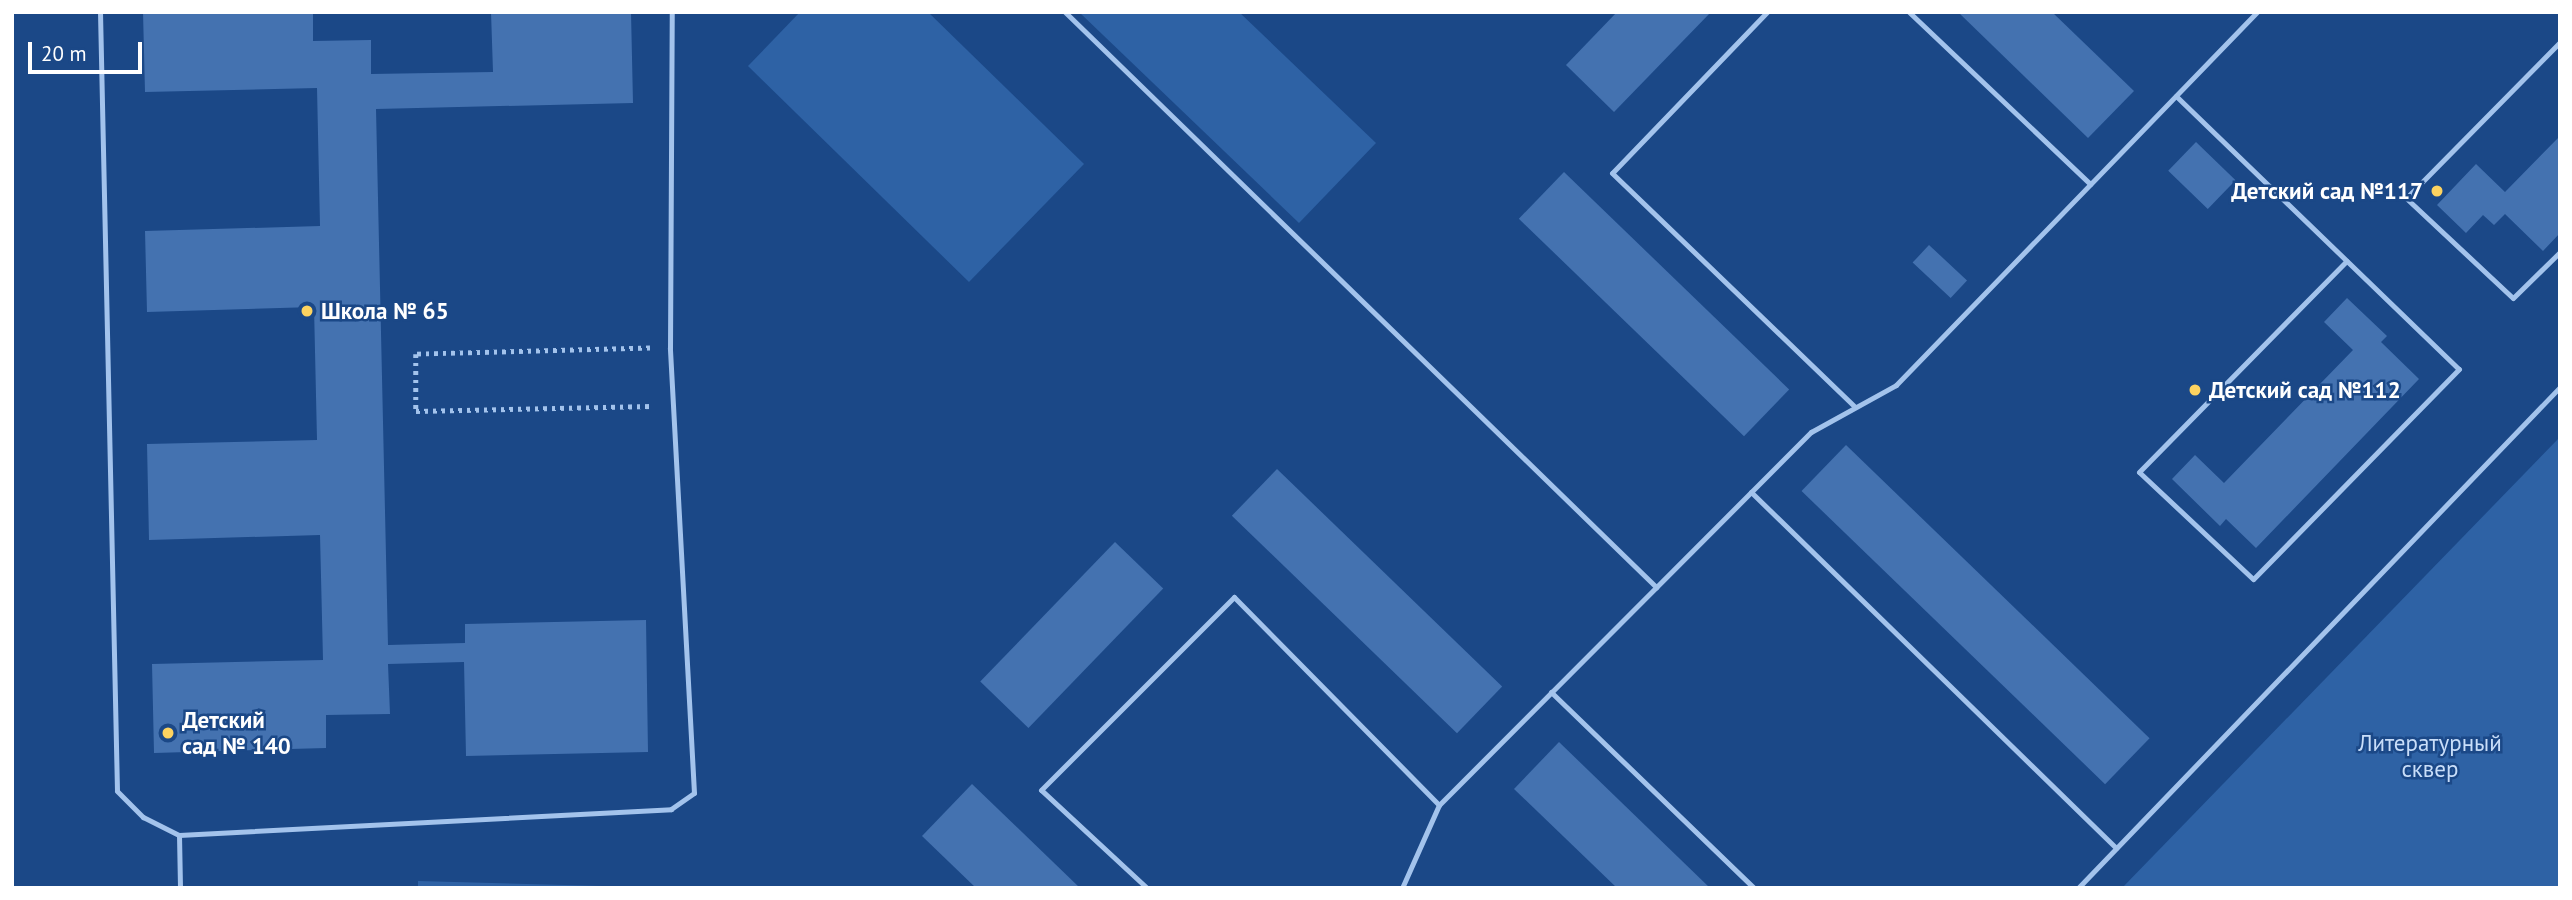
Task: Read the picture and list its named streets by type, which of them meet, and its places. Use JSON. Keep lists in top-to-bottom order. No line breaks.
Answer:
{"parks":["Литературный сквер"],"places":["Детский сад №117","Школа № 65","Детский сад №112","Детский сад № 140"],"scale_bar":"20 m"}
